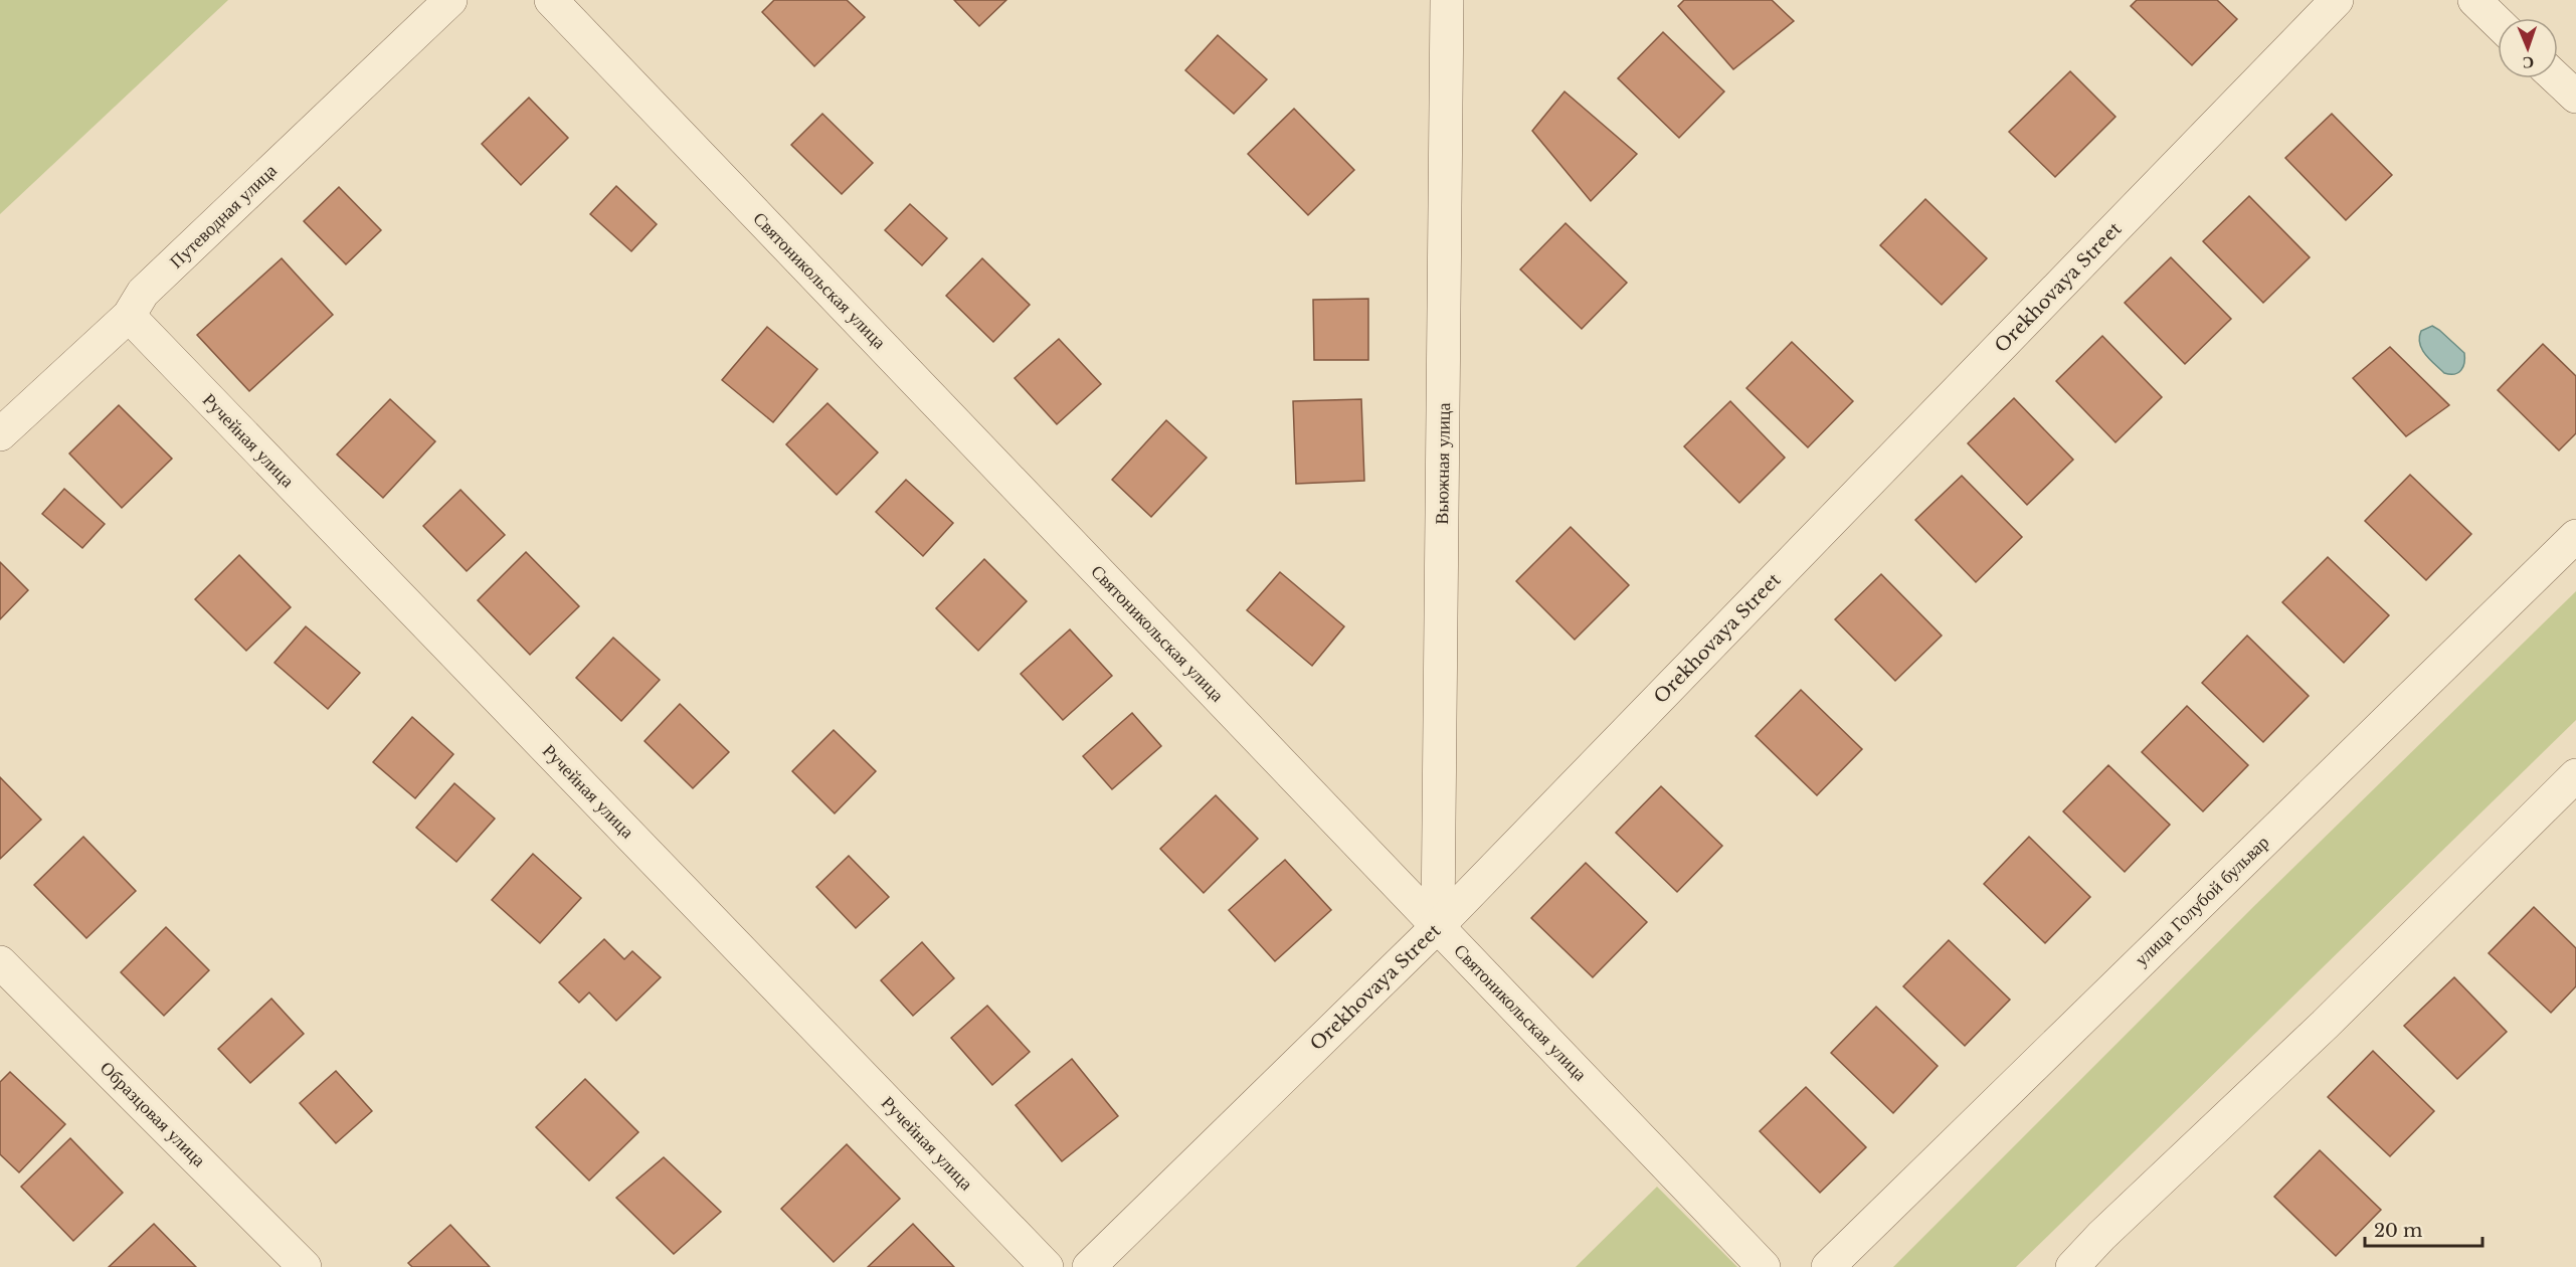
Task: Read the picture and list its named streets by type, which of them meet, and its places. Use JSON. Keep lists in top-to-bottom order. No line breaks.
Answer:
{"streets":{"street":["Путеводная улица","Святоникольская улица","Orekhovaya Street","Ручейная улица","Вьюжная улица","улица Голубой бульвар","Образцовая улица"]},"crossings":[["Путеводная улица","Ручейная улица"],["Святоникольская улица","Orekhovaya Street"],["Святоникольская улица","Вьюжная улица"],["Orekhovaya Street","Вьюжная улица"]],"scale_bar":"20 m","north":"bottom"}
